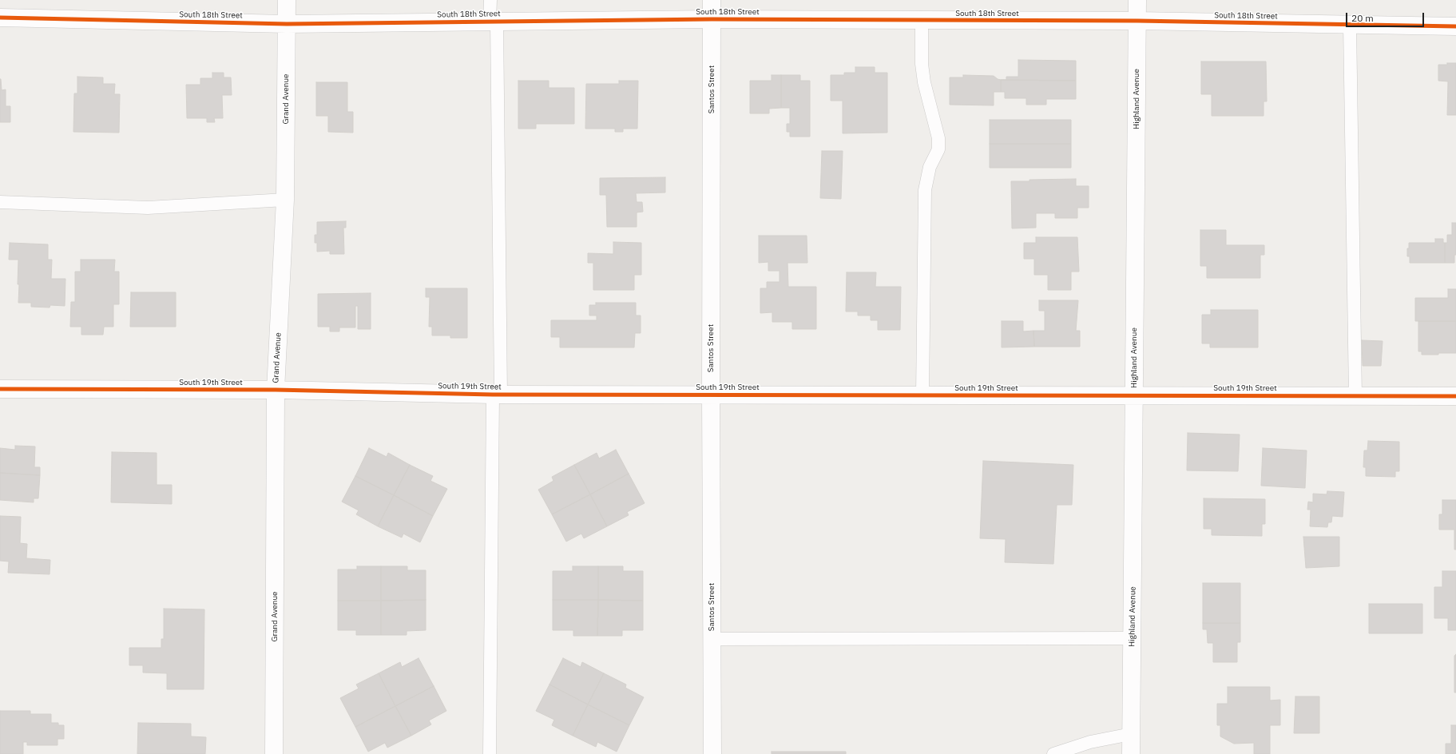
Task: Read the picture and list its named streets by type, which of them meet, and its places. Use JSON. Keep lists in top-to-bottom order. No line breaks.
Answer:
{"streets":{"street":["South 18th Street","Santos Street","Grand Avenue","Highland Avenue","South 19th Street"]},"crossings":[["South 18th Street","Santos Street"],["South 18th Street","Grand Avenue"],["South 18th Street","Highland Avenue"],["Santos Street","South 19th Street"],["Grand Avenue","South 19th Street"],["Highland Avenue","South 19th Street"]],"scale_bar":"20 m"}
